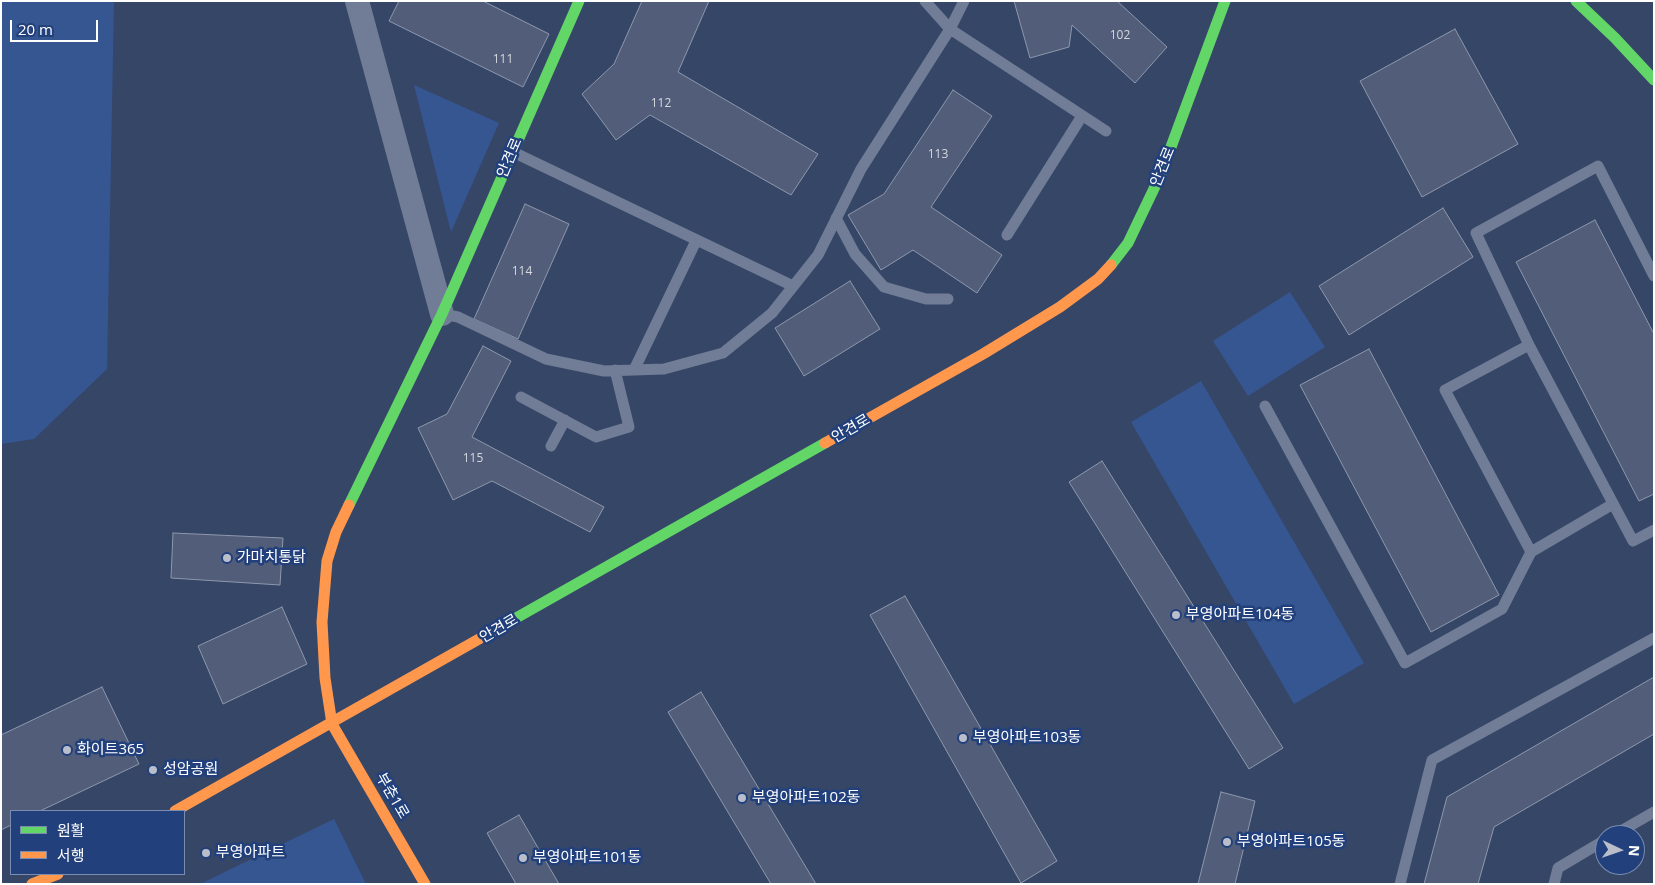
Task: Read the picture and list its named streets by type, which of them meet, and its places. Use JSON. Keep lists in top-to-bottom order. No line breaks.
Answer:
{"streets":{"main road":["안견로","부춘1로"]},"crossings":[["안견로","부춘1로"]],"places":["가마치통닭","부영아파트104동","부영아파트103동","화이트365","성암공원","부영아파트102동","부영아파트105동","부영아파트","부영아파트101동"],"house_numbers":["102","111","112","113","114","115"],"legend":["원활","서행"],"scale_bar":"20 m","north":"right"}
